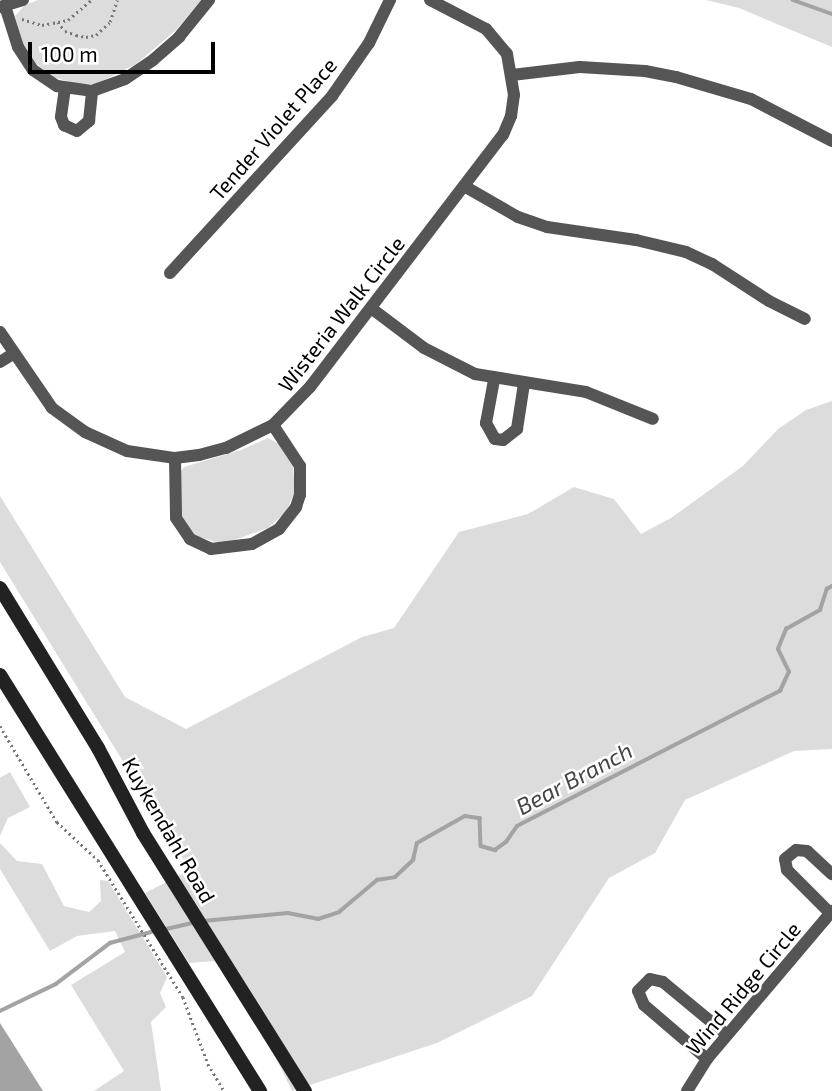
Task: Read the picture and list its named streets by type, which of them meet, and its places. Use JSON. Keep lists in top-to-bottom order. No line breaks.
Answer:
{"streets":{"main road":["Kuykendahl Road"],"street":["Tender Violet Place","Wisteria Walk Circle","Wind Ridge Circle"]},"water":["Bear Branch"],"scale_bar":"100 m"}
